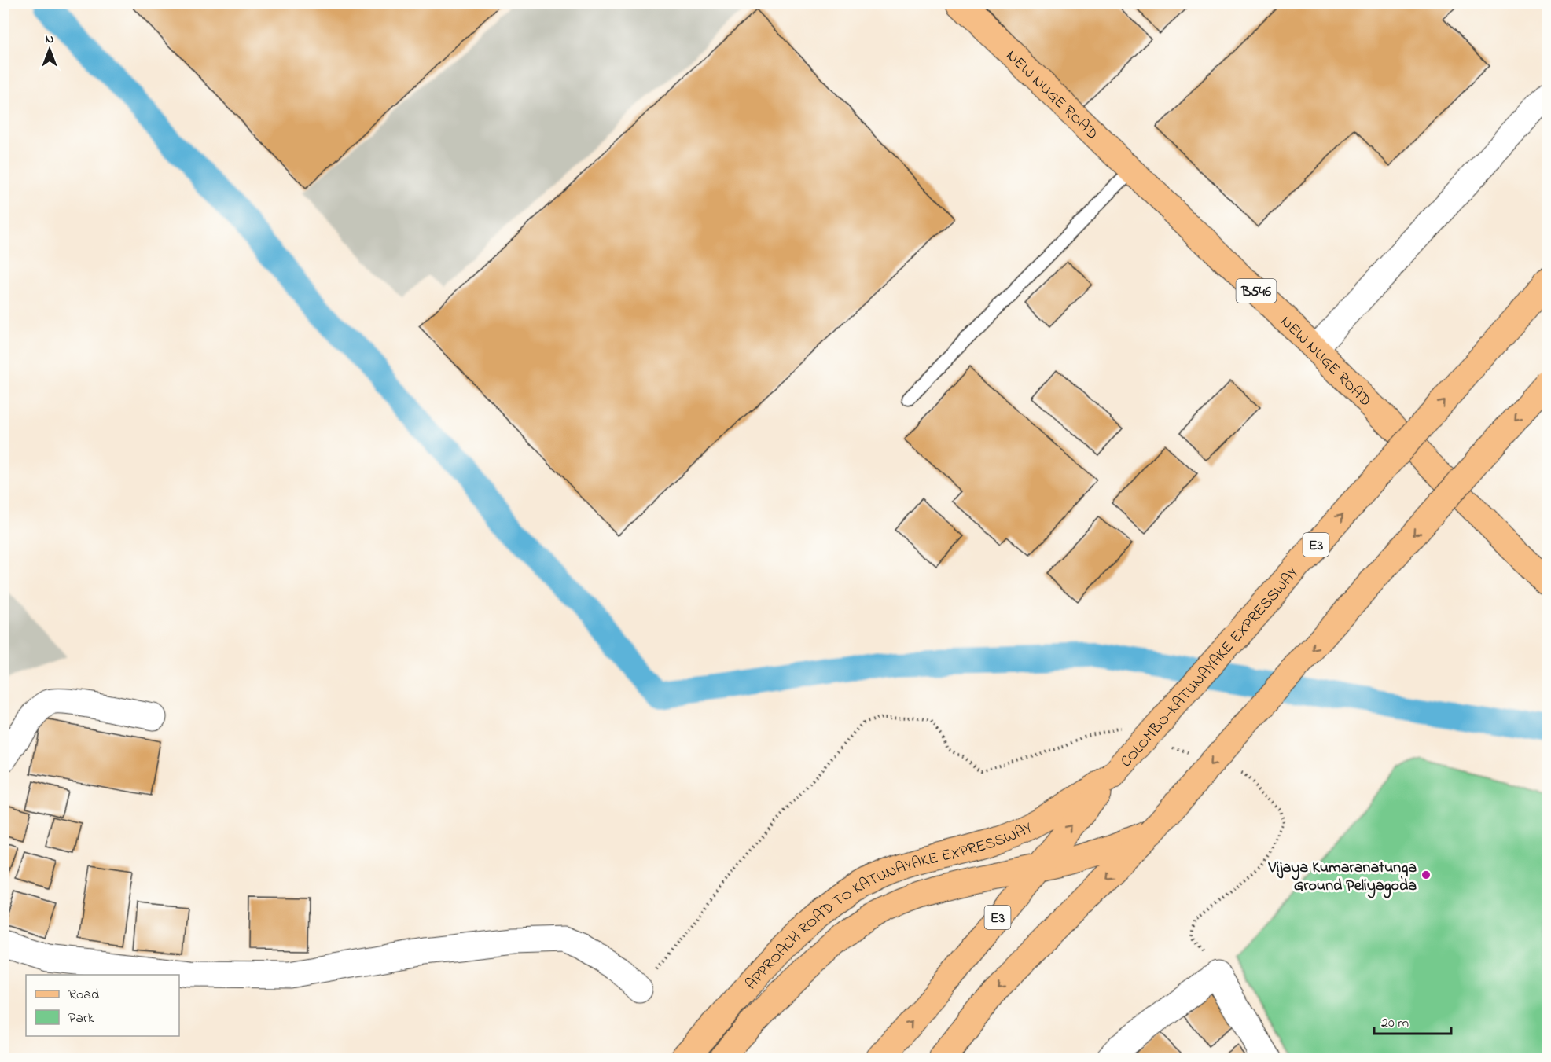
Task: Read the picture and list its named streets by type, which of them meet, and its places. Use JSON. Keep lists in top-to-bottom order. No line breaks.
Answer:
{"streets":{"main road":["NEW NUGE ROAD","B546","E3","COLOMBO-KATUNAYAKE EXPRESSWAY","APPROACH ROAD TO KATUNAYAKE EXPRESSWAY"]},"crossings":[["COLOMBO-KATUNAYAKE EXPRESSWAY","APPROACH ROAD TO KATUNAYAKE EXPRESSWAY"]],"places":["Vijaya Kumaranatunga Ground Peliyagoda"],"legend":["Road","Park"],"scale_bar":"20 m","north":"top"}
